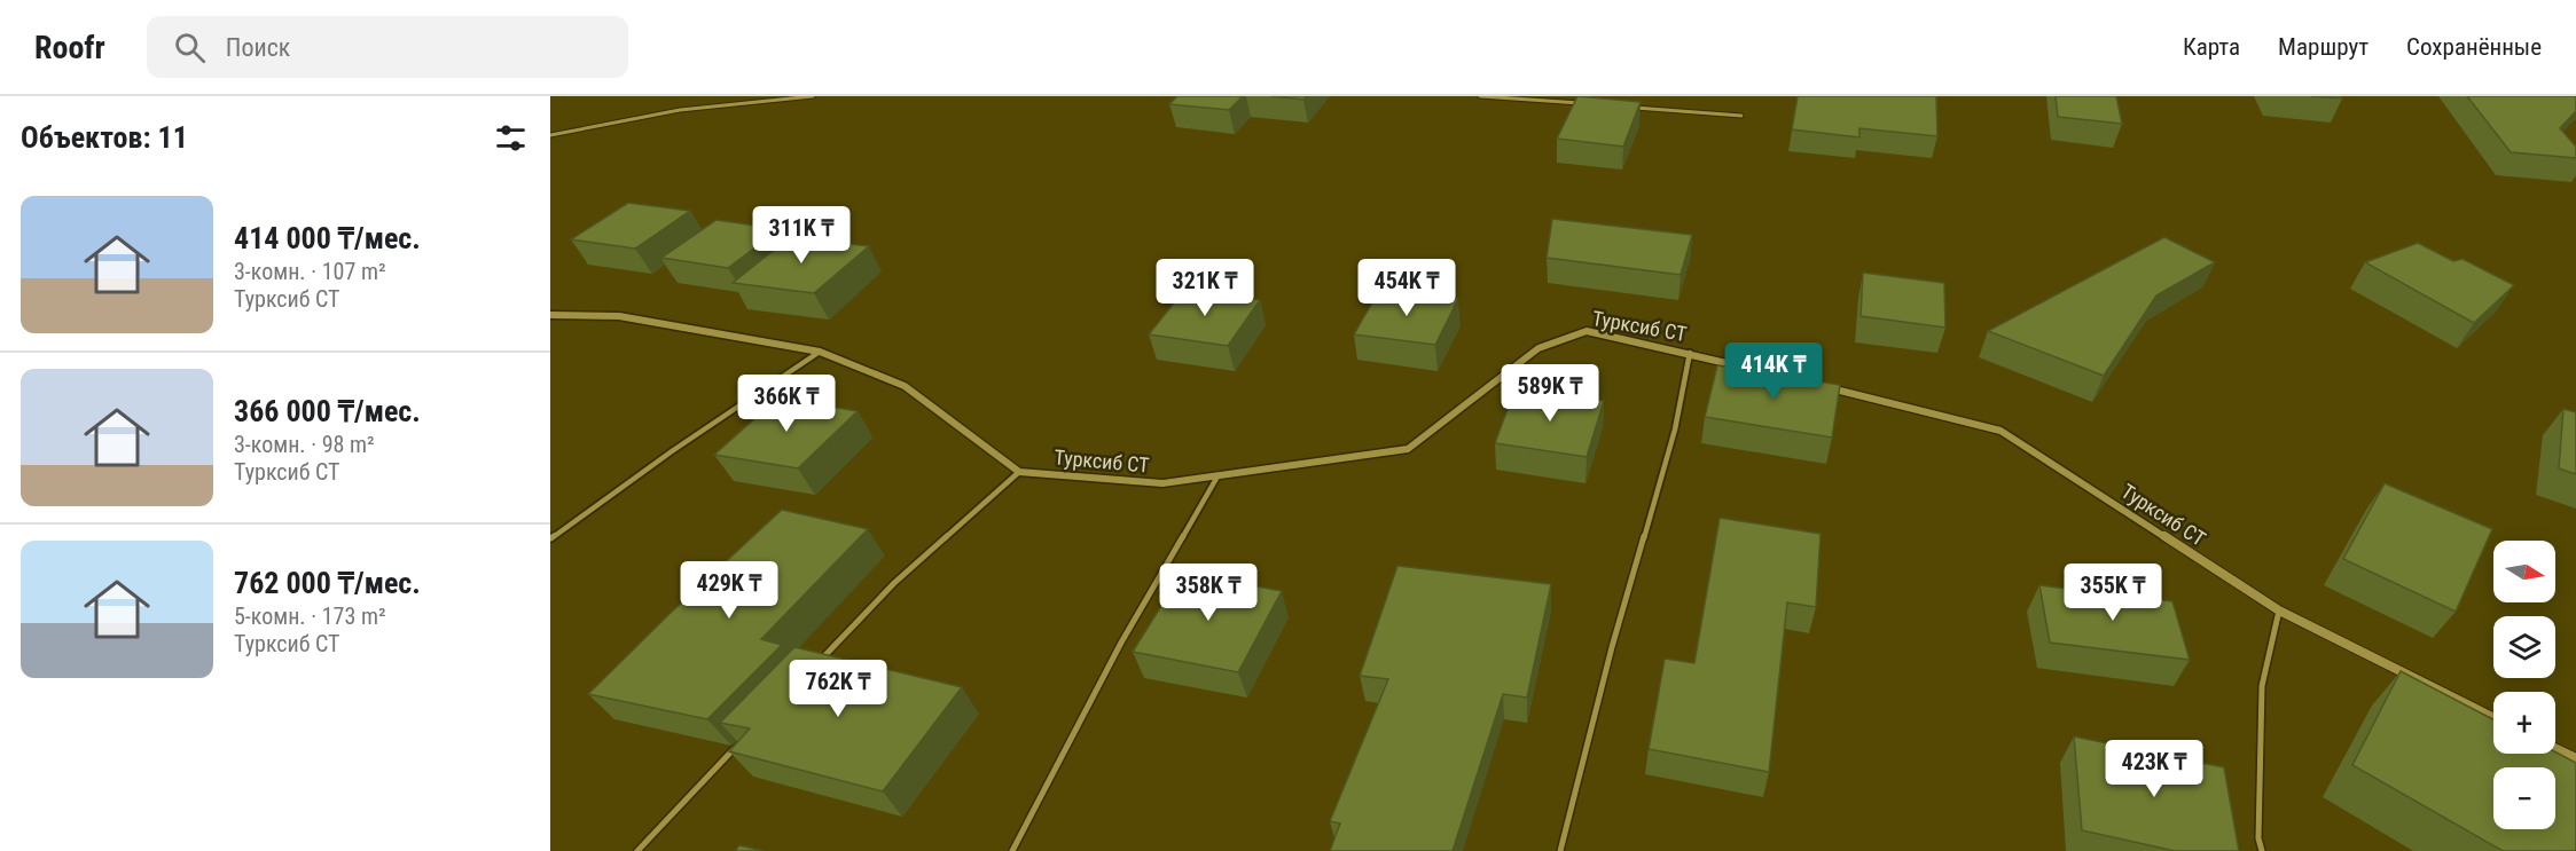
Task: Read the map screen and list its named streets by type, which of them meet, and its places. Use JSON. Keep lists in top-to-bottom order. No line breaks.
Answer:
{"streets":{"street":["Турксиб СТ"]},"north":"right","page":{"header":"Roofr","search":"Поиск","nav":["Карта","Маршрут","Сохранённые"],"heading":"Объектов: 11","list":[{"name":"414 000 ₸/мес.","note":"3-комн. · 107 m² · Турксиб СТ"},{"name":"366 000 ₸/мес.","note":"3-комн. · 98 m² · Турксиб СТ"},{"name":"762 000 ₸/мес.","note":"5-комн. · 173 m² · Турксиб СТ"}],"price":["311K ₸","321K ₸","454K ₸","414K ₸","589K ₸","366K ₸","429K ₸","358K ₸","355K ₸","762K ₸","423K ₸"],"map_buttons":["+","−"]}}
